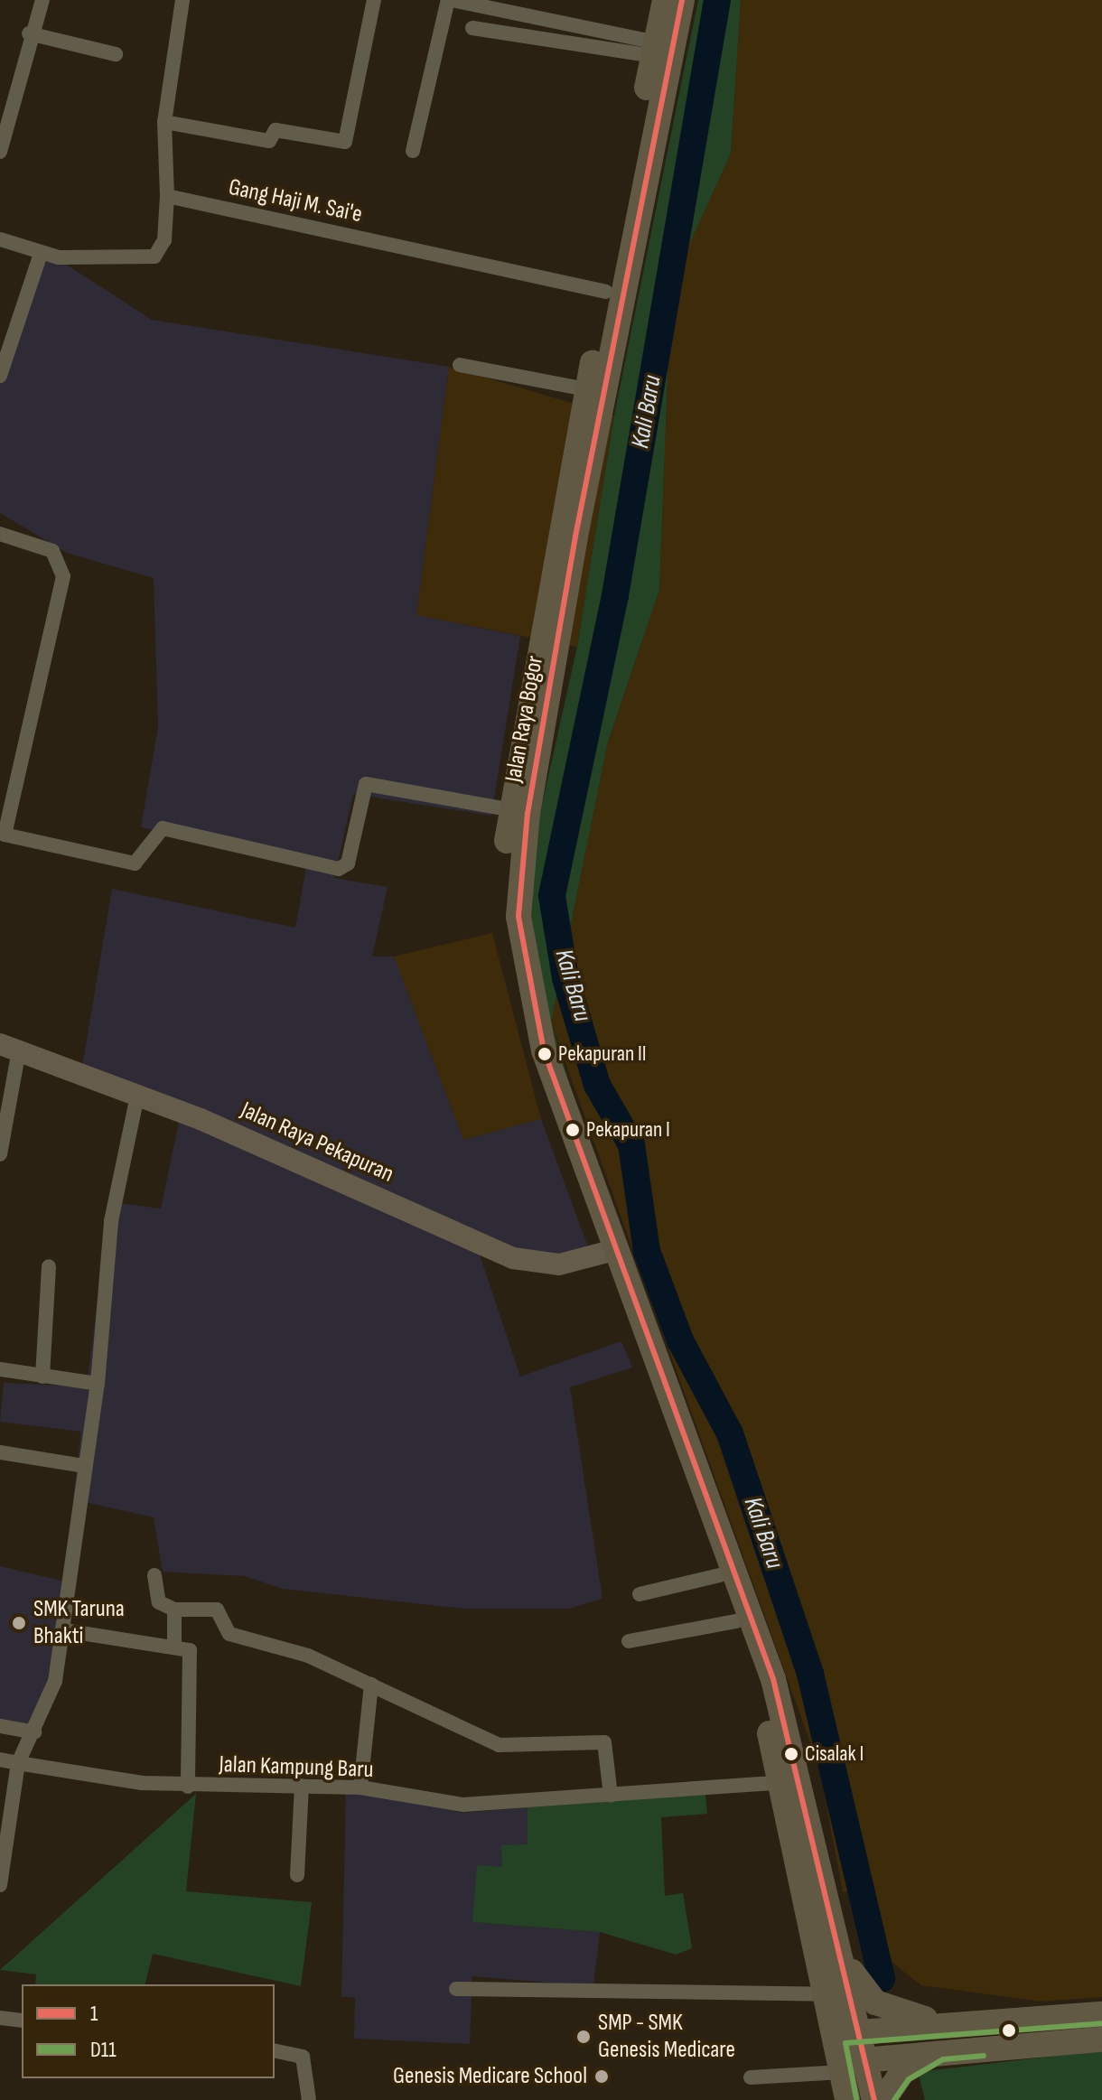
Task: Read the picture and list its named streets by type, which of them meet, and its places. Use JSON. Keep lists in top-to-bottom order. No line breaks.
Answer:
{"streets":{"highway":["Jalan Raya Bogor"],"main road":["Jalan Raya Pekapuran"],"street":["Gang Haji M. Sai'e","Jalan Kampung Baru"]},"crossings":[["Gang Haji M. Sai'e","Jalan Raya Bogor"],["Jalan Raya Bogor","Jalan Raya Pekapuran"],["Jalan Raya Bogor","Jalan Kampung Baru"]],"water":["Kali Baru"],"places":["Pekapuran II","Pekapuran I","SMK Taruna Bhakti","Cisalak I","SMP - SMK Genesis Medicare","Genesis Medicare School"],"lines":["transit line 1","transit line D11"],"legend":["1","D11"]}
